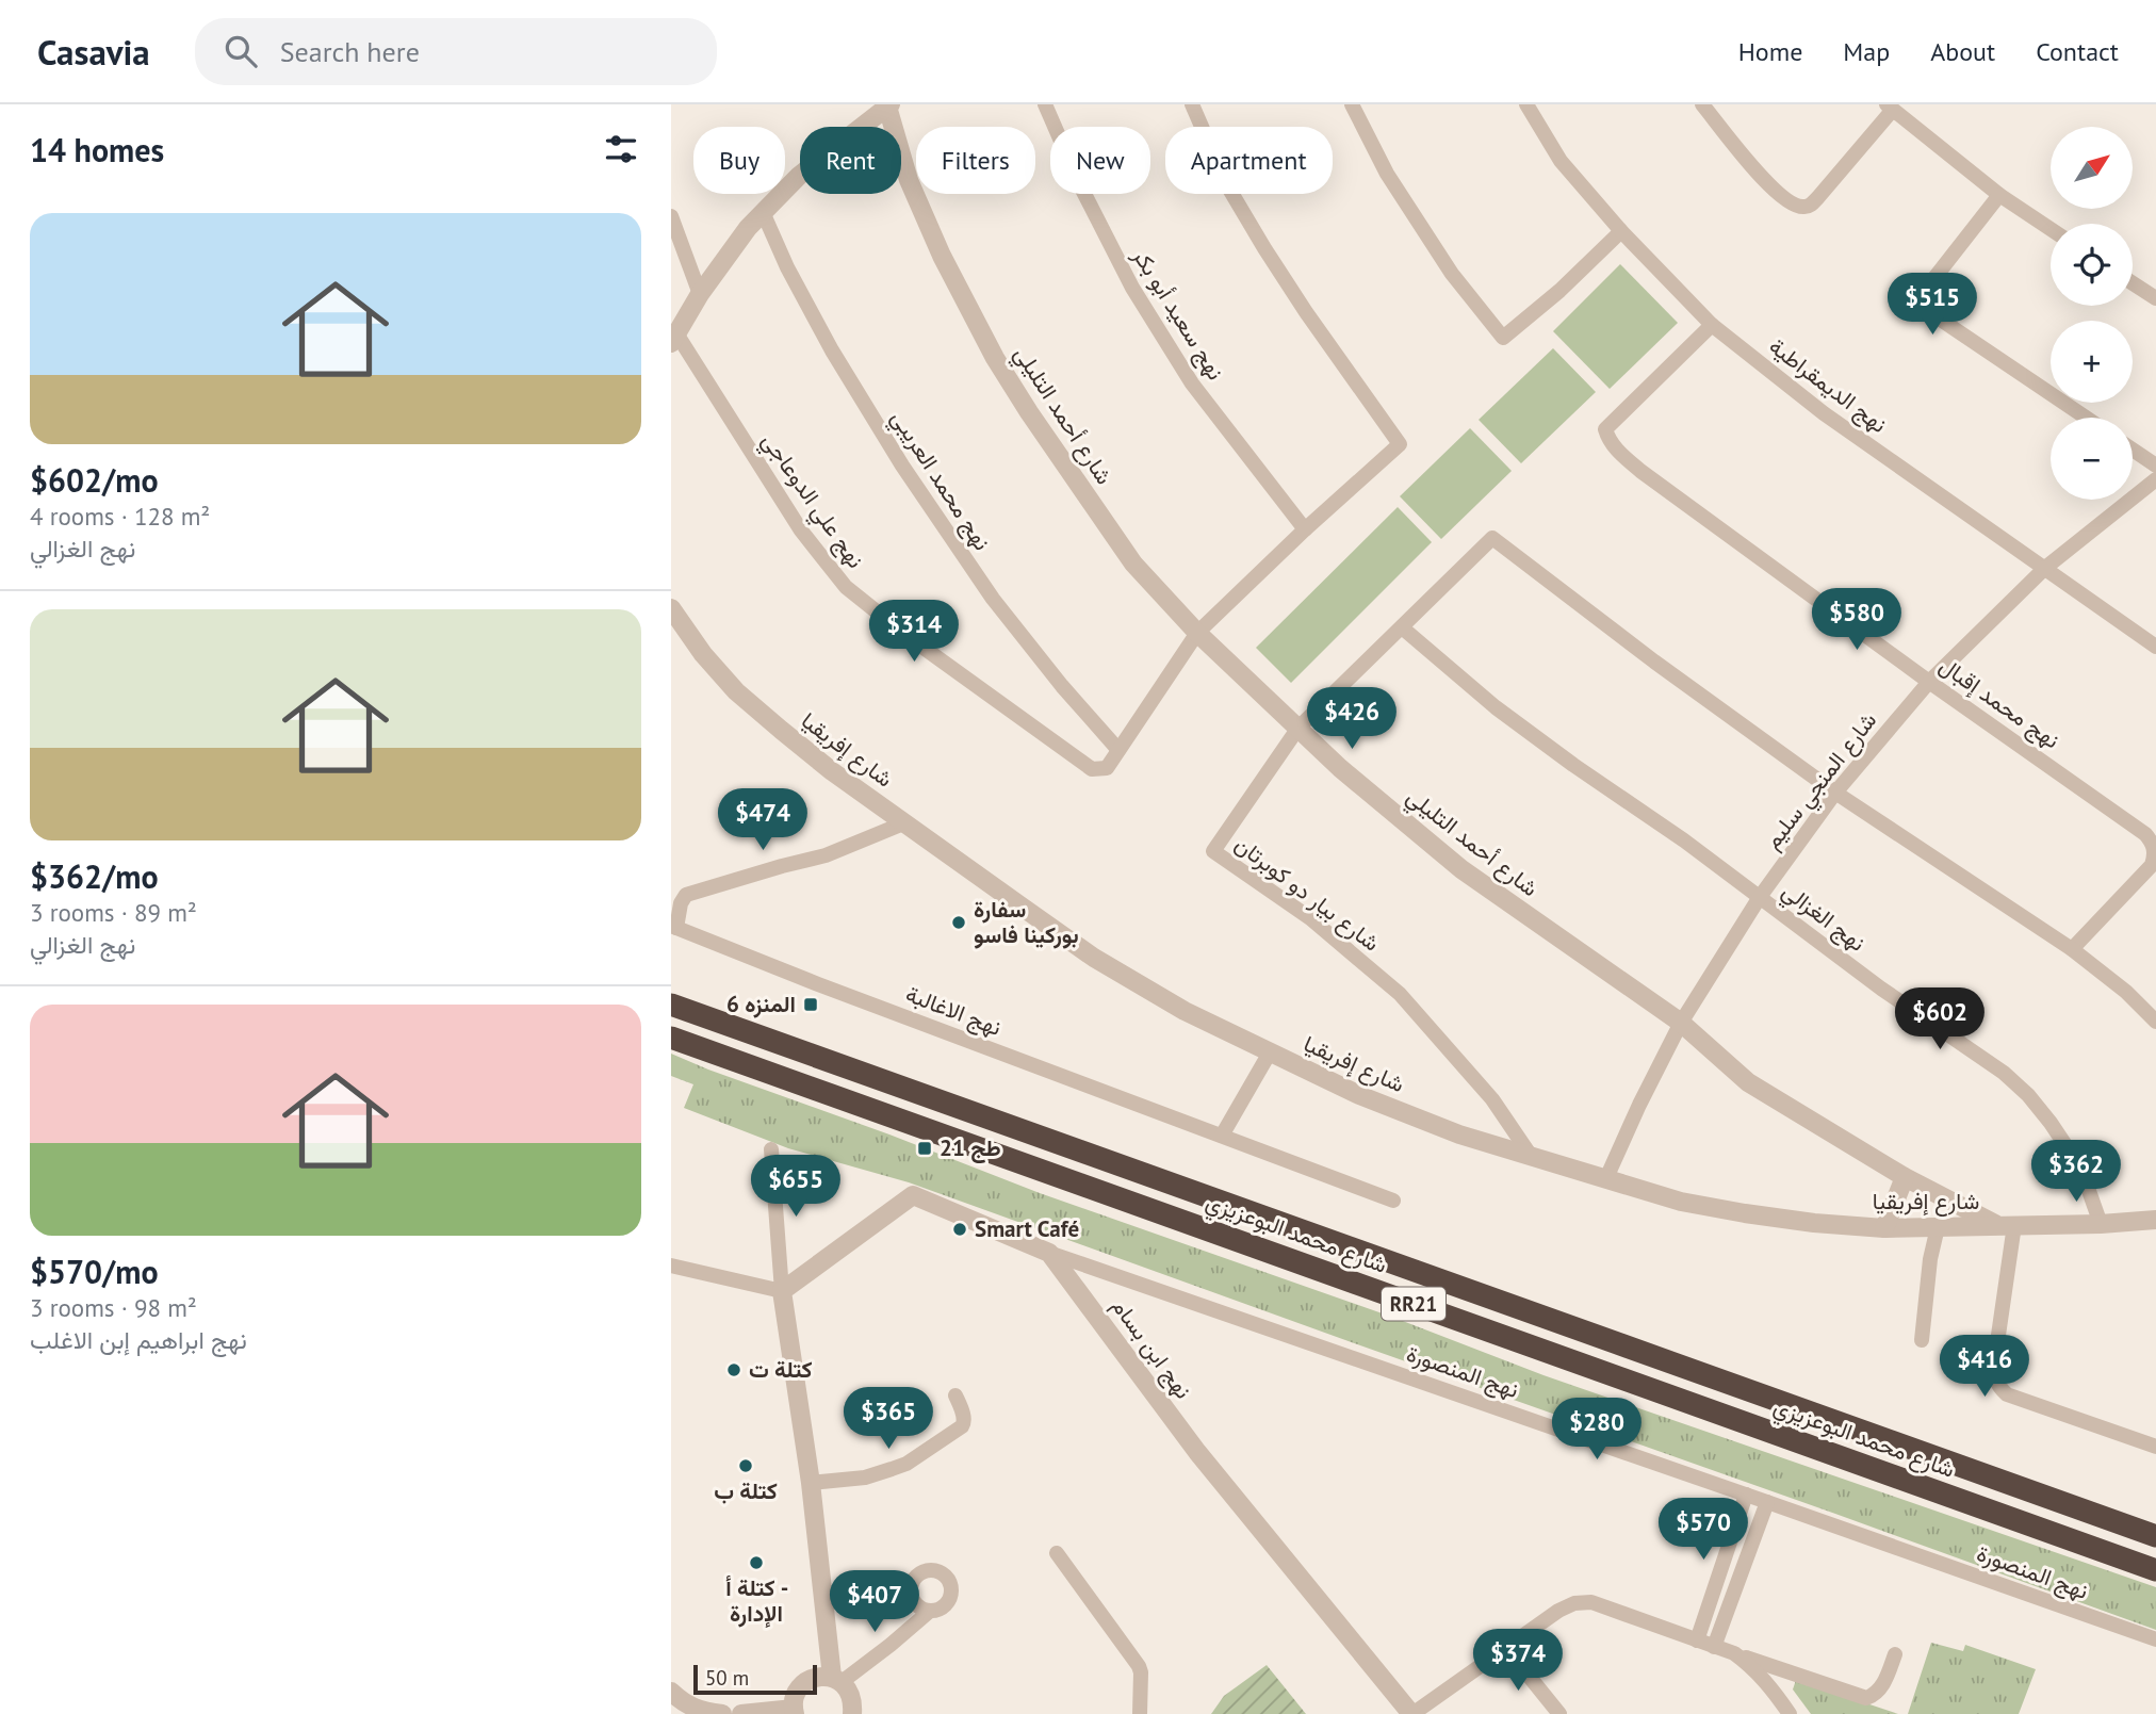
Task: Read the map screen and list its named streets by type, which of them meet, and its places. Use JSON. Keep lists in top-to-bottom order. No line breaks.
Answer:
{"streets":{"highway":["شارع محمد البوعزيزي","RR21"],"street":["نهج سعيد أبو بكر","نهج الديمقراطية","شارع أحمد التليلي","نهج محمد العريبي","نهج علي الدوعاجي","نهج محمد إقبال","شارع إفريقيا","شارع المنجي سليم","شارع بيار دو كوبرتان","نهج الغزالي","نهج الاغالبة","نهج ابن بسام","نهج المنصورة"]},"crossings":[["نهج سعيد أبو بكر","نهج علي الدوعاجي"],["نهج الديمقراطية","نهج محمد إقبال"],["نهج الديمقراطية","شارع المنجي سليم"],["شارع أحمد التليلي","نهج علي الدوعاجي"],["شارع أحمد التليلي","شارع إفريقيا"],["شارع أحمد التليلي","شارع المنجي سليم"],["شارع أحمد التليلي","شارع بيار دو كوبرتان"],["نهج محمد العريبي","نهج علي الدوعاجي"],["نهج محمد إقبال","شارع المنجي سليم"],["شارع إفريقيا","شارع المنجي سليم"],["شارع إفريقيا","شارع بيار دو كوبرتان"],["شارع إفريقيا","نهج الغزالي"],["شارع المنجي سليم","شارع بيار دو كوبرتان"],["شارع المنجي سليم","نهج الغزالي"],["شارع بيار دو كوبرتان","نهج الغزالي"],["نهج ابن بسام","نهج المنصورة"]],"places":{"other":["سفارة بوركينا فاسو","Smart Café","كتلة ت","كتلة ب","كتلة أ - الإدارة"],"transit":["المنزه 6","طج 21"]},"scale_bar":"50 m","north":"top right","page":{"header":"Casavia","search":"Search here","nav":["Home","Map","About","Contact"],"heading":"14 homes","map_buttons":["+","−"],"chip":["Buy","Rent","Filters","New","Apartment"],"list":[{"name":"$602/mo","note":"4 rooms · 128 m² · نهج الغزالي"},{"name":"$362/mo","note":"3 rooms · 89 m² · نهج الغزالي"},{"name":"$570/mo","note":"3 rooms · 98 m² · نهج ابراهيم إبن الاغلب"}],"price":["$515","$580","$314","$426","$474","$602","$362","$655","$416","$365","$280","$570","$407","$374"],"scale":"50 m"}}
